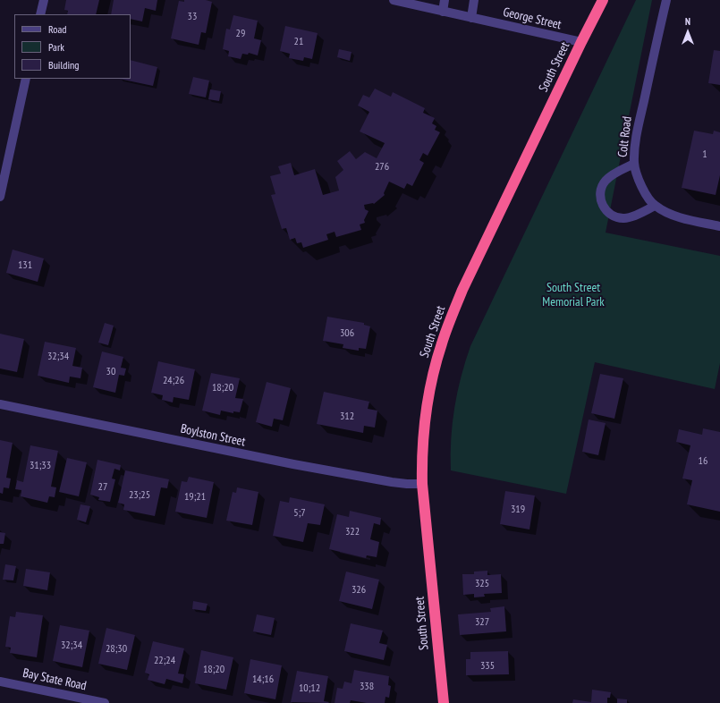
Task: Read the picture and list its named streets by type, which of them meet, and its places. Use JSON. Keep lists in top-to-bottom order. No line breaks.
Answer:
{"streets":{"highway":["South Street"],"street":["George Street","Colt Road","Boylston Street","Bay State Road"]},"crossings":[["George Street","South Street"],["South Street","Boylston Street"]],"parks":["South Street Memorial Park"],"house_numbers":["33","29","21","1","276","131","306","32;34","30","24;26","18;20","312","16","31;33","27","23;25","19;21","319","5;7","322","325","326","327","32;34","28;30","22;24","335","18;20","14;16","338","10;12"],"legend":["Road","Park","Building"],"north":"top"}
